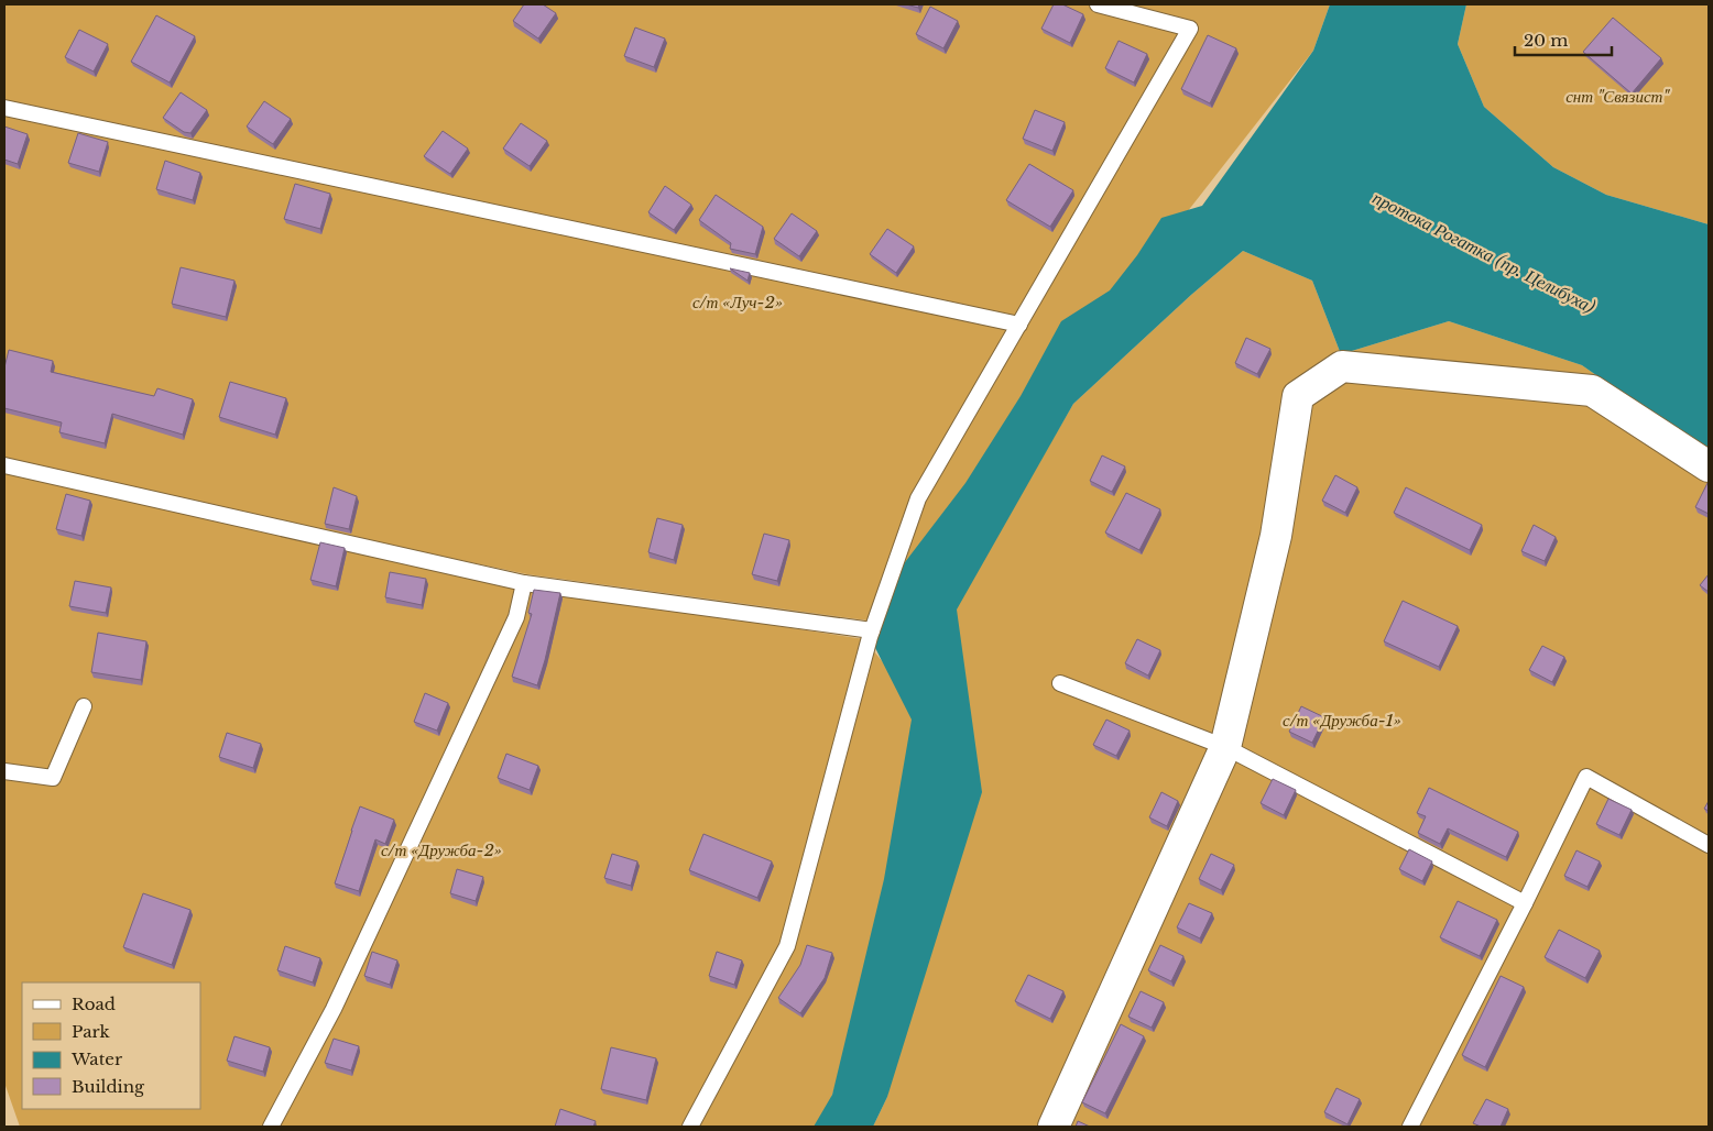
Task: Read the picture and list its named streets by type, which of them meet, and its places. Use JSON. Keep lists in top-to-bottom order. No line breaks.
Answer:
{"water":["протока Рогатка (пр. Целибуха)"],"parks":["снт \"Связист\"","с/т «Луч-2»","с/т «Дружба-1»","с/т «Дружба-2»"],"legend":["Road","Park","Water","Building"],"scale_bar":"20 m"}
